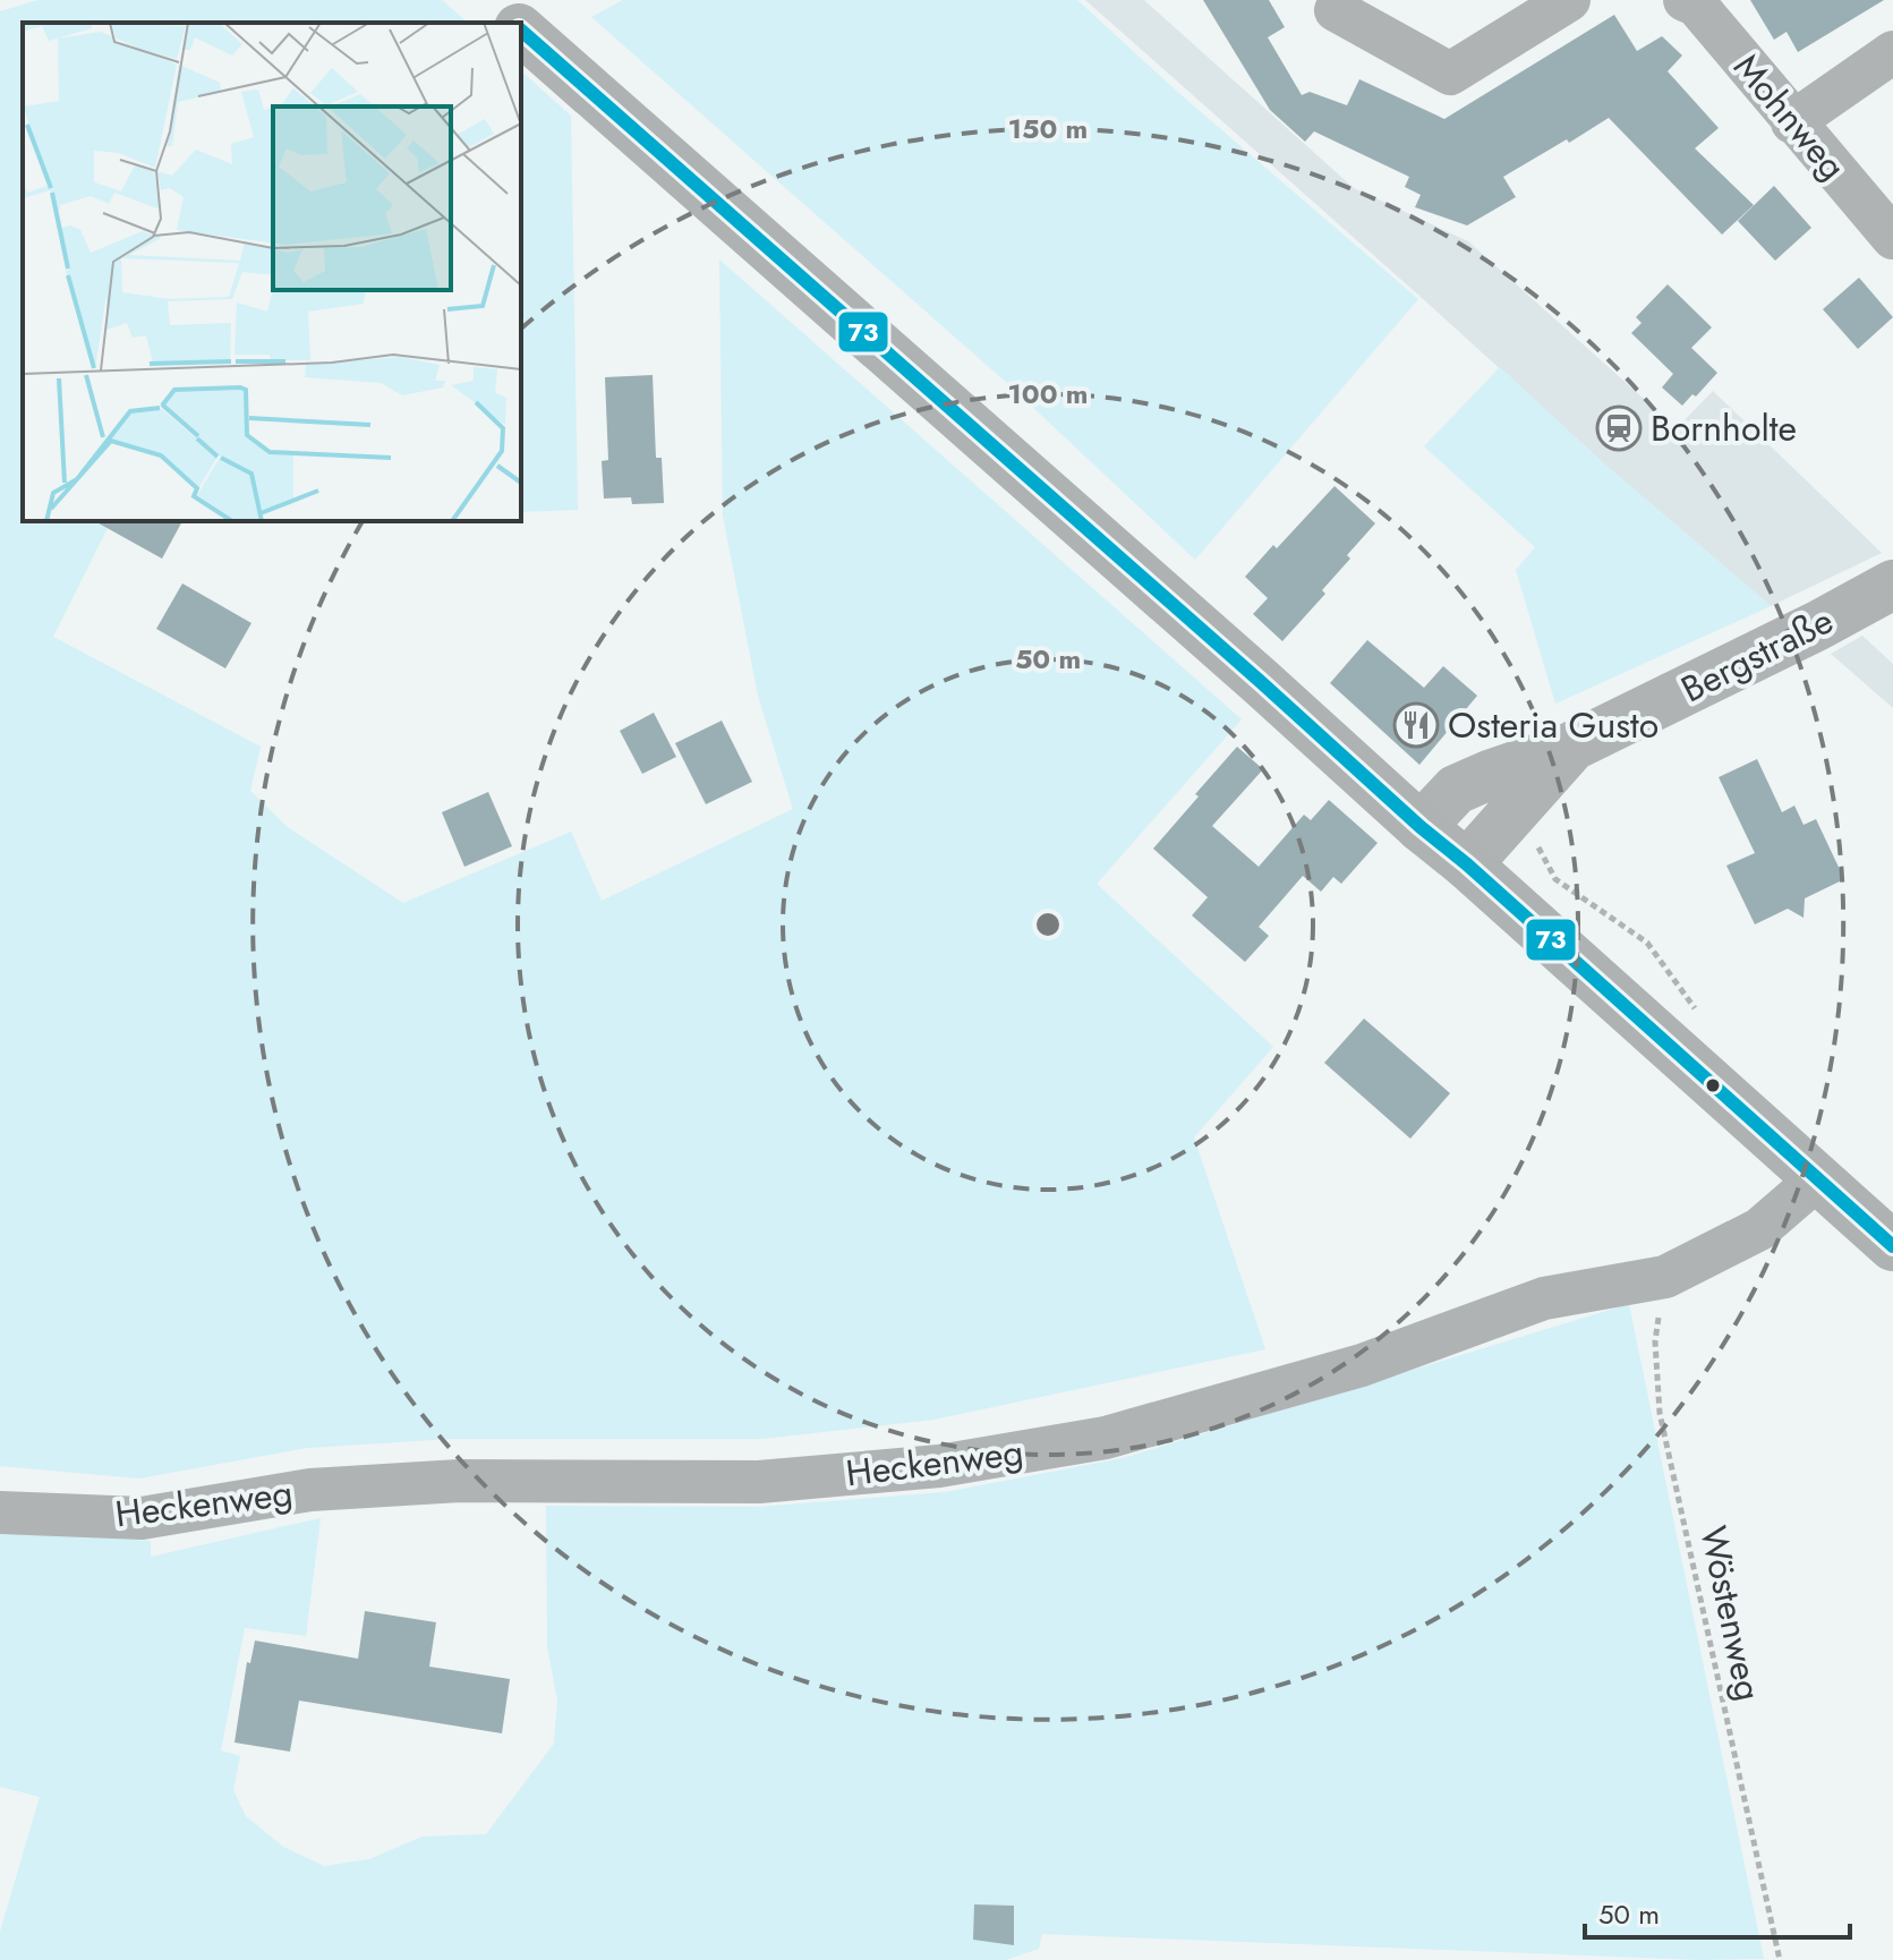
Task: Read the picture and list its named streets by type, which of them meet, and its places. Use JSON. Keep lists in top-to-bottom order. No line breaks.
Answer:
{"streets":{"street":["Mohnweg","Bergstraße","Heckenweg"],"path":["Wöstenweg"]},"crossings":[["Heckenweg","Wöstenweg"]],"places":{"station":["Bornholte"],"restaurant":["Osteria Gusto"]},"lines":["transit line 73"],"scale_bar":"50 m","rings":["150 m","100 m","50 m"]}
